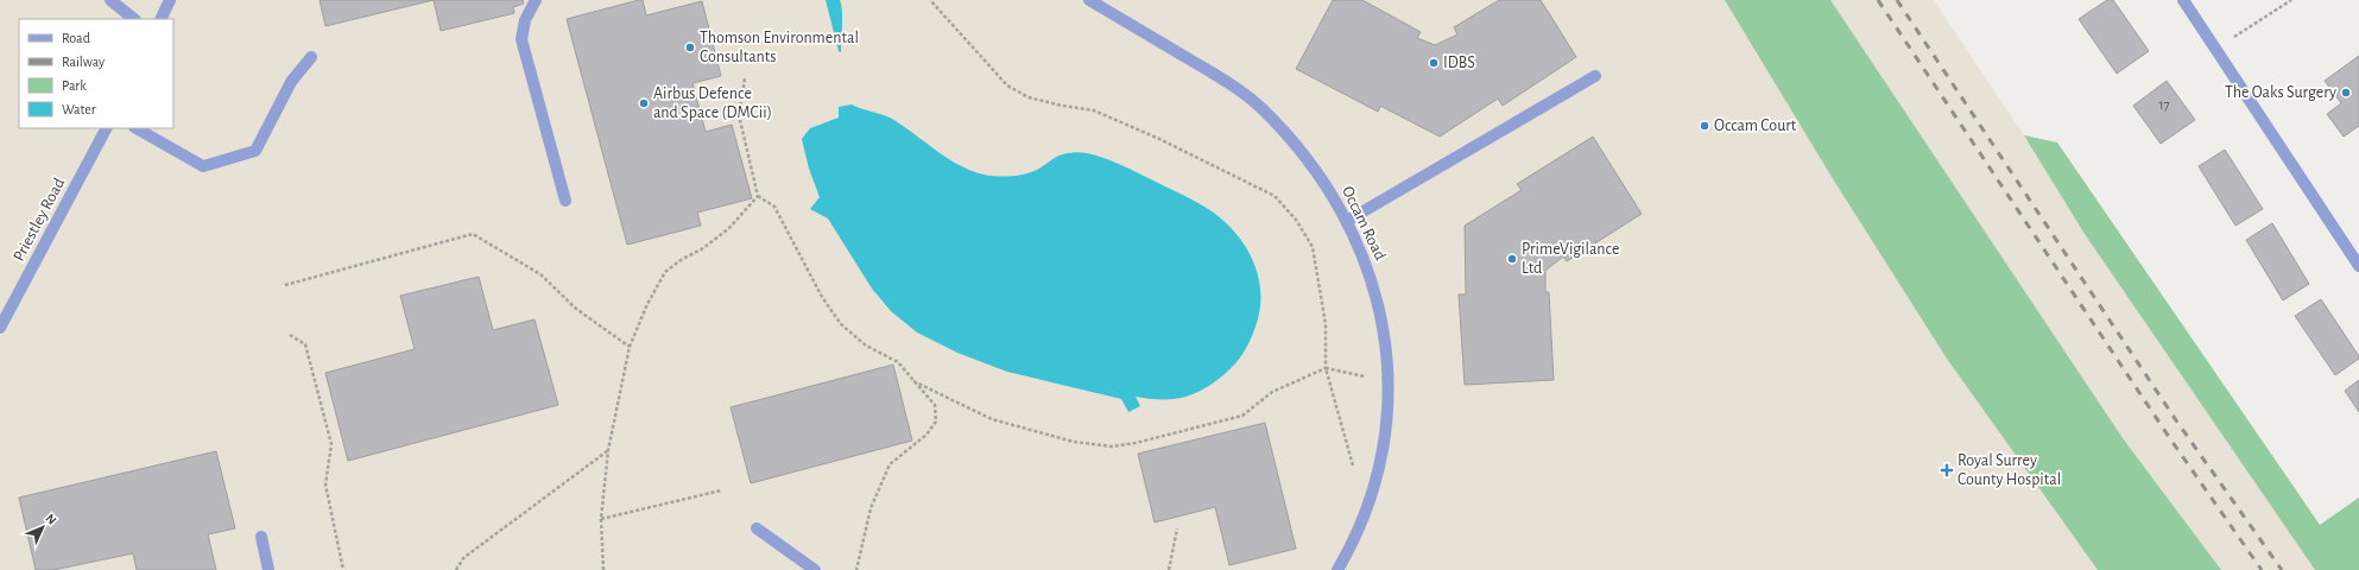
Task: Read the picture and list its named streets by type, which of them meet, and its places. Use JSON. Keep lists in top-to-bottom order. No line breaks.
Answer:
{"streets":{"street":["Priestley Road","Occam Road"]},"places":{"other":["Thomson Environmental Consultants","IDBS","The Oaks Surgery","Airbus Defence and Space (DMCii)","Occam Court","PrimeVigilance Ltd"],"health":["Royal Surrey County Hospital"]},"house_numbers":["17"],"legend":["Road","Railway","Park","Water"],"north":"top right"}
